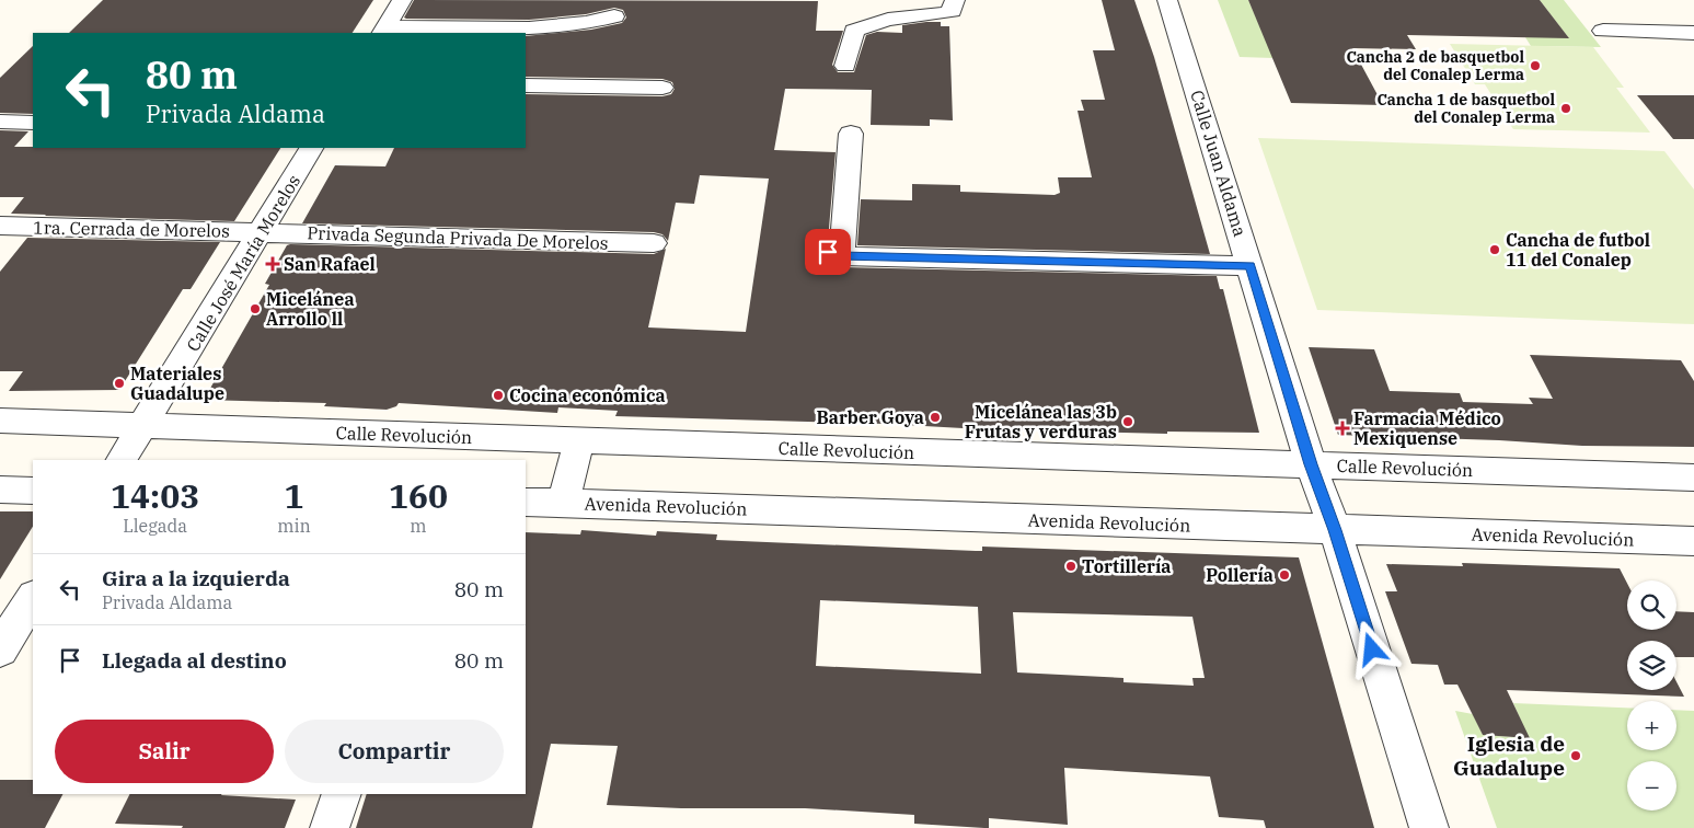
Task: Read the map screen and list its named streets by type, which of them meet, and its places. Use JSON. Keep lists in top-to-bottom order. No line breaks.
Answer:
{"streets":{"street":["Calle Juan Aldama","1ra. Cerrada de Morelos","Privada Segunda Privada De Morelos","Calle José María Morelos","Calle Revolución","Avenida Revolución"]},"crossings":[["Calle Juan Aldama","Calle Revolución"],["Calle Juan Aldama","Avenida Revolución"],["1ra. Cerrada de Morelos","Privada Segunda Privada De Morelos"],["1ra. Cerrada de Morelos","Calle José María Morelos"],["Privada Segunda Privada De Morelos","Calle José María Morelos"],["Calle José María Morelos","Calle Revolución"]],"places":{"other":["Cancha 2 de basquetbol del Conalep Lerma","Cancha 1 de basquetbol del Conalep Lerma","Cancha de futbol 11 del Conalep","Micelánea Arrollo ll","Materiales Guadalupe","Cocina económica","Barber Goya","Micelánea las 3b Frutas y verduras","Tortillería","Pollería","Iglesia de Guadalupe"],"health":["San Rafael","Farmacia Médico Mexiquense"]},"page":{"turn":["80 m","Privada Aldama"],"eta":["14:03","Llegada","1","min","160","m"],"list":[{"name":"Gira a la izquierda","note":"Privada Aldama","value":"80 m"},{"name":"Llegada al destino","value":"80 m"}],"map_buttons":["+","−"],"buttons":["Salir","Compartir"]}}
